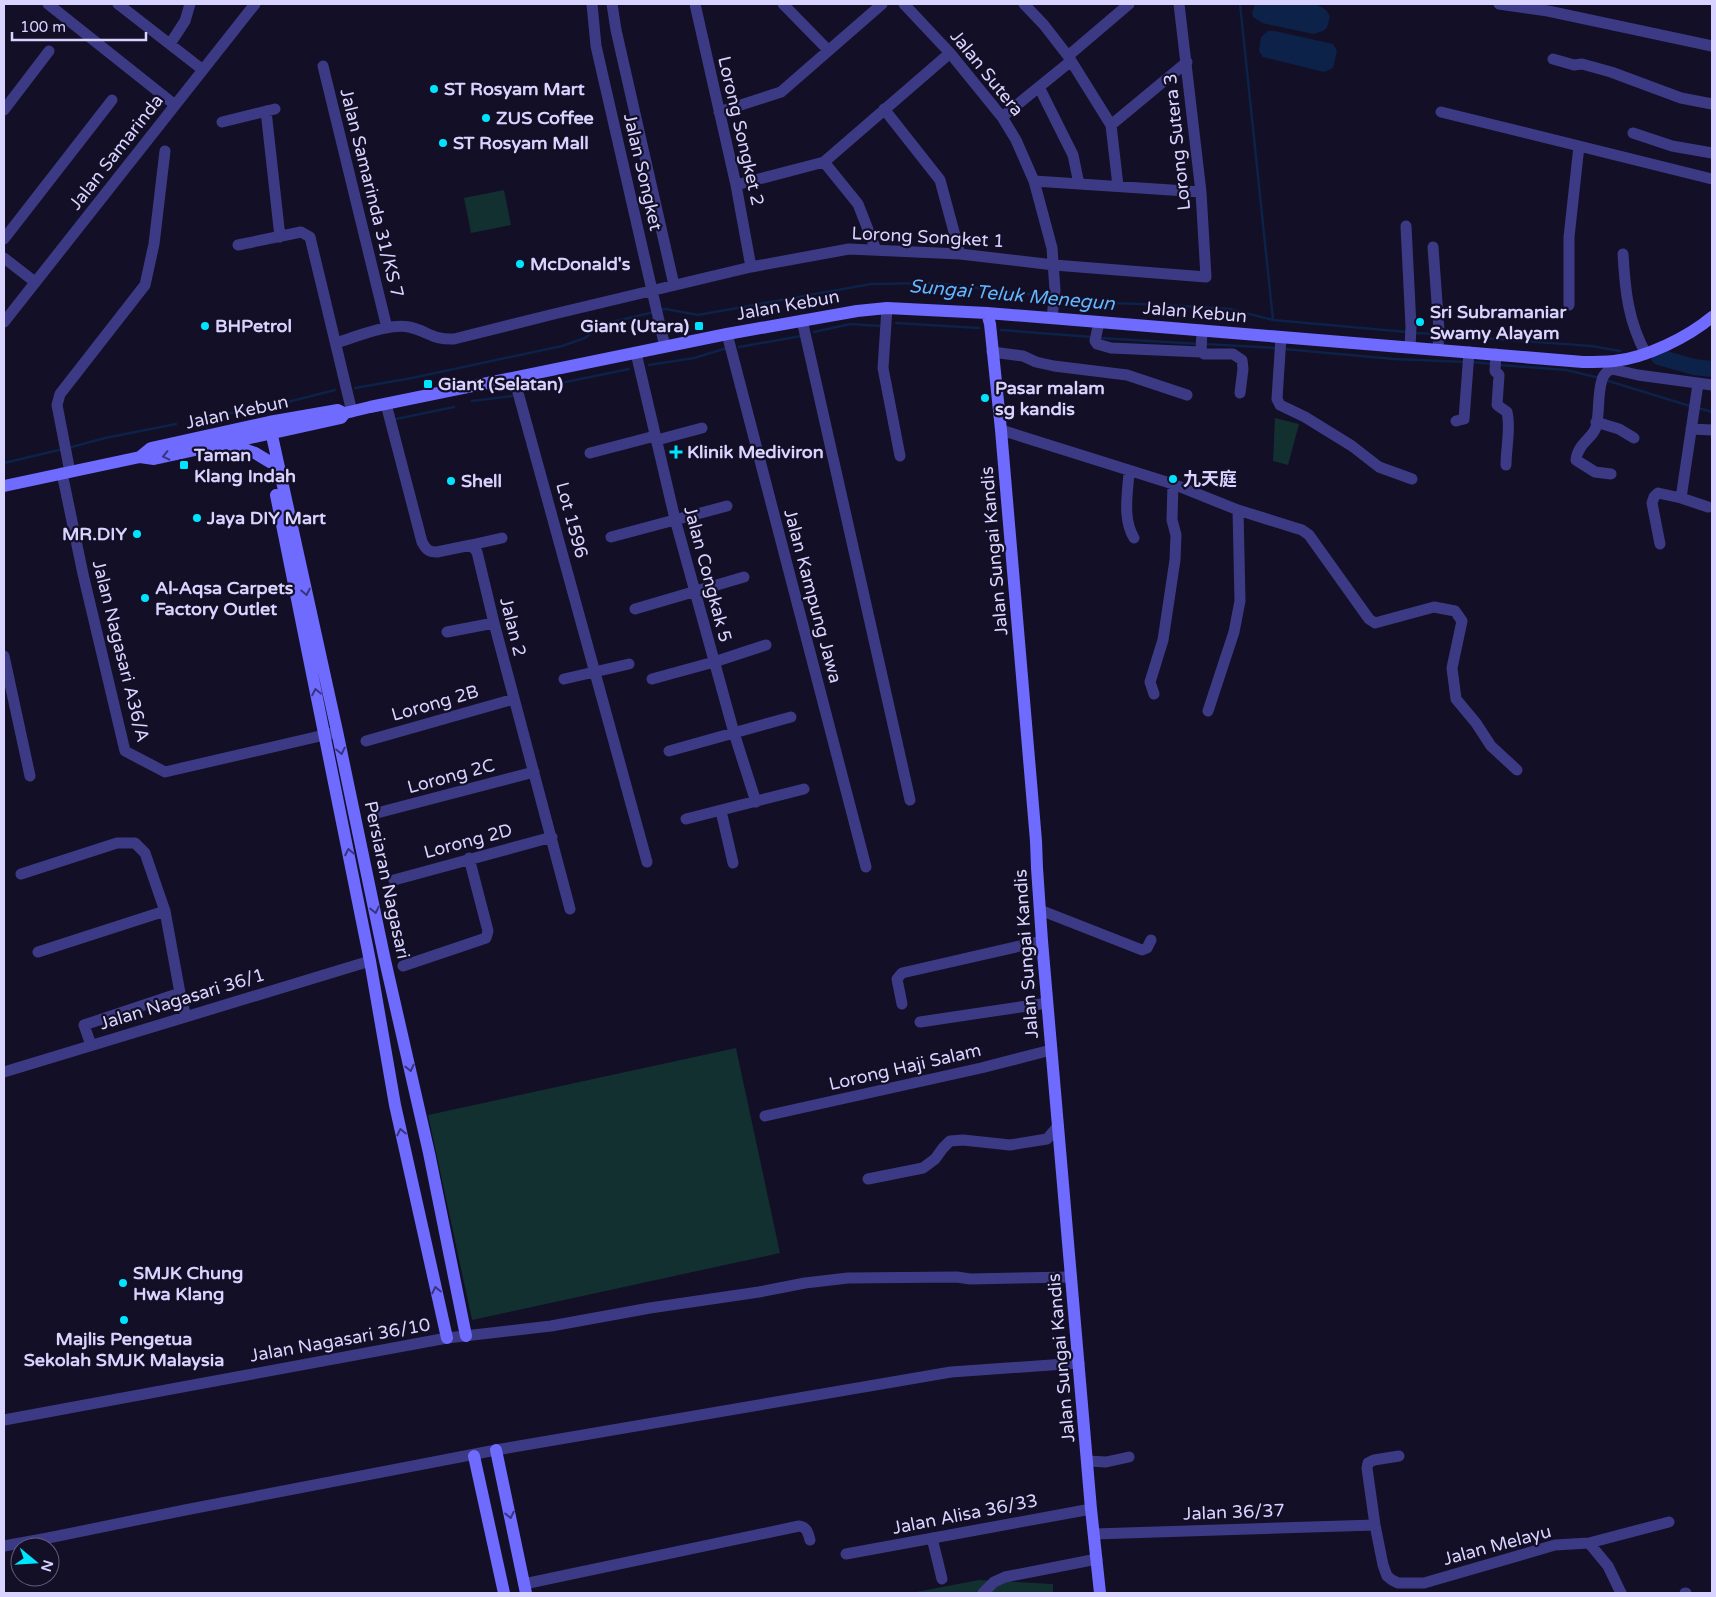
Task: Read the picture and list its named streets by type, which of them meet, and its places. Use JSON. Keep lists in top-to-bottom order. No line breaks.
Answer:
{"streets":{"street":["Jalan Sutera","Lorong Songket 2","Lorong Sutera 3","Jalan Samarinda","Jalan Songket","Jalan Samarinda 31/KS 7","Lorong Songket 1","Jalan Kebun","Lot 1596","Jalan Sungai Kandis","Jalan Congkak 5","Jalan Kampung Jawa","Jalan 2","Jalan Nagasari A36/A","Lorong 2B","Lorong 2C","Lorong 2D","Persiaran Nagasari","Jalan Nagasari 36/1","Lorong Haji Salam","Jalan Nagasari 36/10","Jalan 36/37","Jalan Alisa 36/33","Jalan Melayu"]},"crossings":[["Jalan Sutera","Lorong Songket 1"],["Jalan Sutera","Jalan Kebun"],["Lorong Songket 2","Lorong Songket 1"],["Lorong Sutera 3","Lorong Songket 1"],["Jalan Songket","Lorong Songket 1"],["Jalan Songket","Jalan Kebun"],["Jalan Samarinda 31/KS 7","Lorong Songket 1"],["Jalan Kebun","Lot 1596"],["Jalan Kebun","Jalan Sungai Kandis"],["Jalan Kebun","Jalan Congkak 5"],["Jalan Kebun","Jalan Kampung Jawa"],["Jalan Kebun","Jalan Nagasari A36/A"],["Jalan Kebun","Persiaran Nagasari"],["Jalan Sungai Kandis","Lorong Haji Salam"],["Jalan Sungai Kandis","Jalan Nagasari 36/10"],["Jalan Sungai Kandis","Jalan 36/37"],["Jalan Sungai Kandis","Jalan Alisa 36/33"],["Jalan 2","Lorong 2B"],["Jalan 2","Lorong 2C"],["Jalan 2","Lorong 2D"],["Jalan Nagasari A36/A","Persiaran Nagasari"],["Persiaran Nagasari","Jalan Nagasari 36/1"],["Persiaran Nagasari","Jalan Nagasari 36/10"],["Jalan 36/37","Jalan Melayu"]],"water":["Sungai Teluk Menegun"],"places":{"other":["ST Rosyam Mart","ZUS Coffee","ST Rosyam Mall","McDonald's","Sri Subramaniar Swamy Alayam","BHPetrol","Pasar malam sg kandis","九天庭","Shell","Jaya DIY Mart","MR.DIY","Al-Aqsa Carpets Factory Outlet","SMJK Chung Hwa Klang","Majlis Pengetua Sekolah SMJK Malaysia"],"transit":["Giant (Utara)","Giant (Selatan)","Taman Klang Indah"],"health":["Klinik Mediviron"]},"scale_bar":"100 m","north":"right"}
